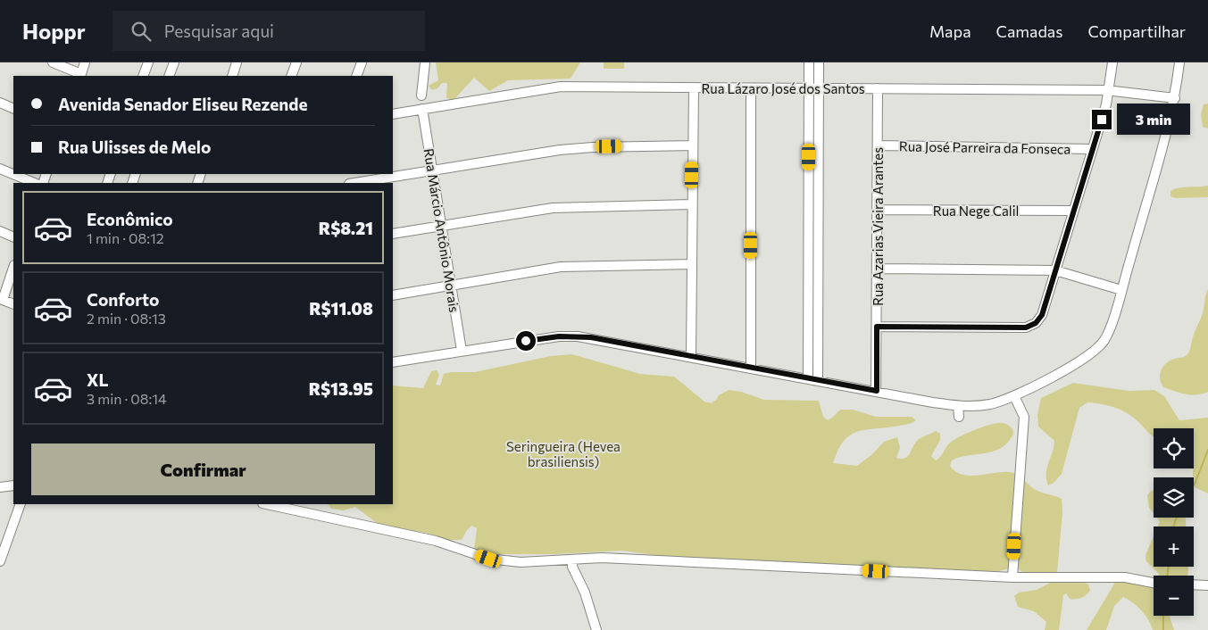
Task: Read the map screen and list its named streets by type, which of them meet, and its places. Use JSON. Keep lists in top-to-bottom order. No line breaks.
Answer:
{"streets":{"street":["Rua Lázaro José dos Santos","Rua José Parreira da Fonseca","Rua Nege Calil","Rua Azarias Vieira Arantes","Rua Márcio Antônio Morais"]},"crossings":[["Rua Lázaro José dos Santos","Rua Azarias Vieira Arantes"],["Rua Lázaro José dos Santos","Rua Márcio Antônio Morais"],["Rua José Parreira da Fonseca","Rua Azarias Vieira Arantes"],["Rua Nege Calil","Rua Azarias Vieira Arantes"]],"parks":["Seringueira (Hevea brasiliensis)"],"page":{"header":"Hoppr","search":"Pesquisar aqui","nav":["Mapa","Camadas","Compartilhar"],"banner":["Avenida Senador Eliseu Rezende","Rua Ulisses de Melo"],"bubble":"3 min","list":[{"name":"Econômico","note":"1 min · 08:12","value":"R$8.21"},{"name":"Conforto","note":"2 min · 08:13","value":"R$11.08"},{"name":"XL","note":"3 min · 08:14","value":"R$13.95"}],"map_buttons":["+","−"],"buttons":"Confirmar"}}
